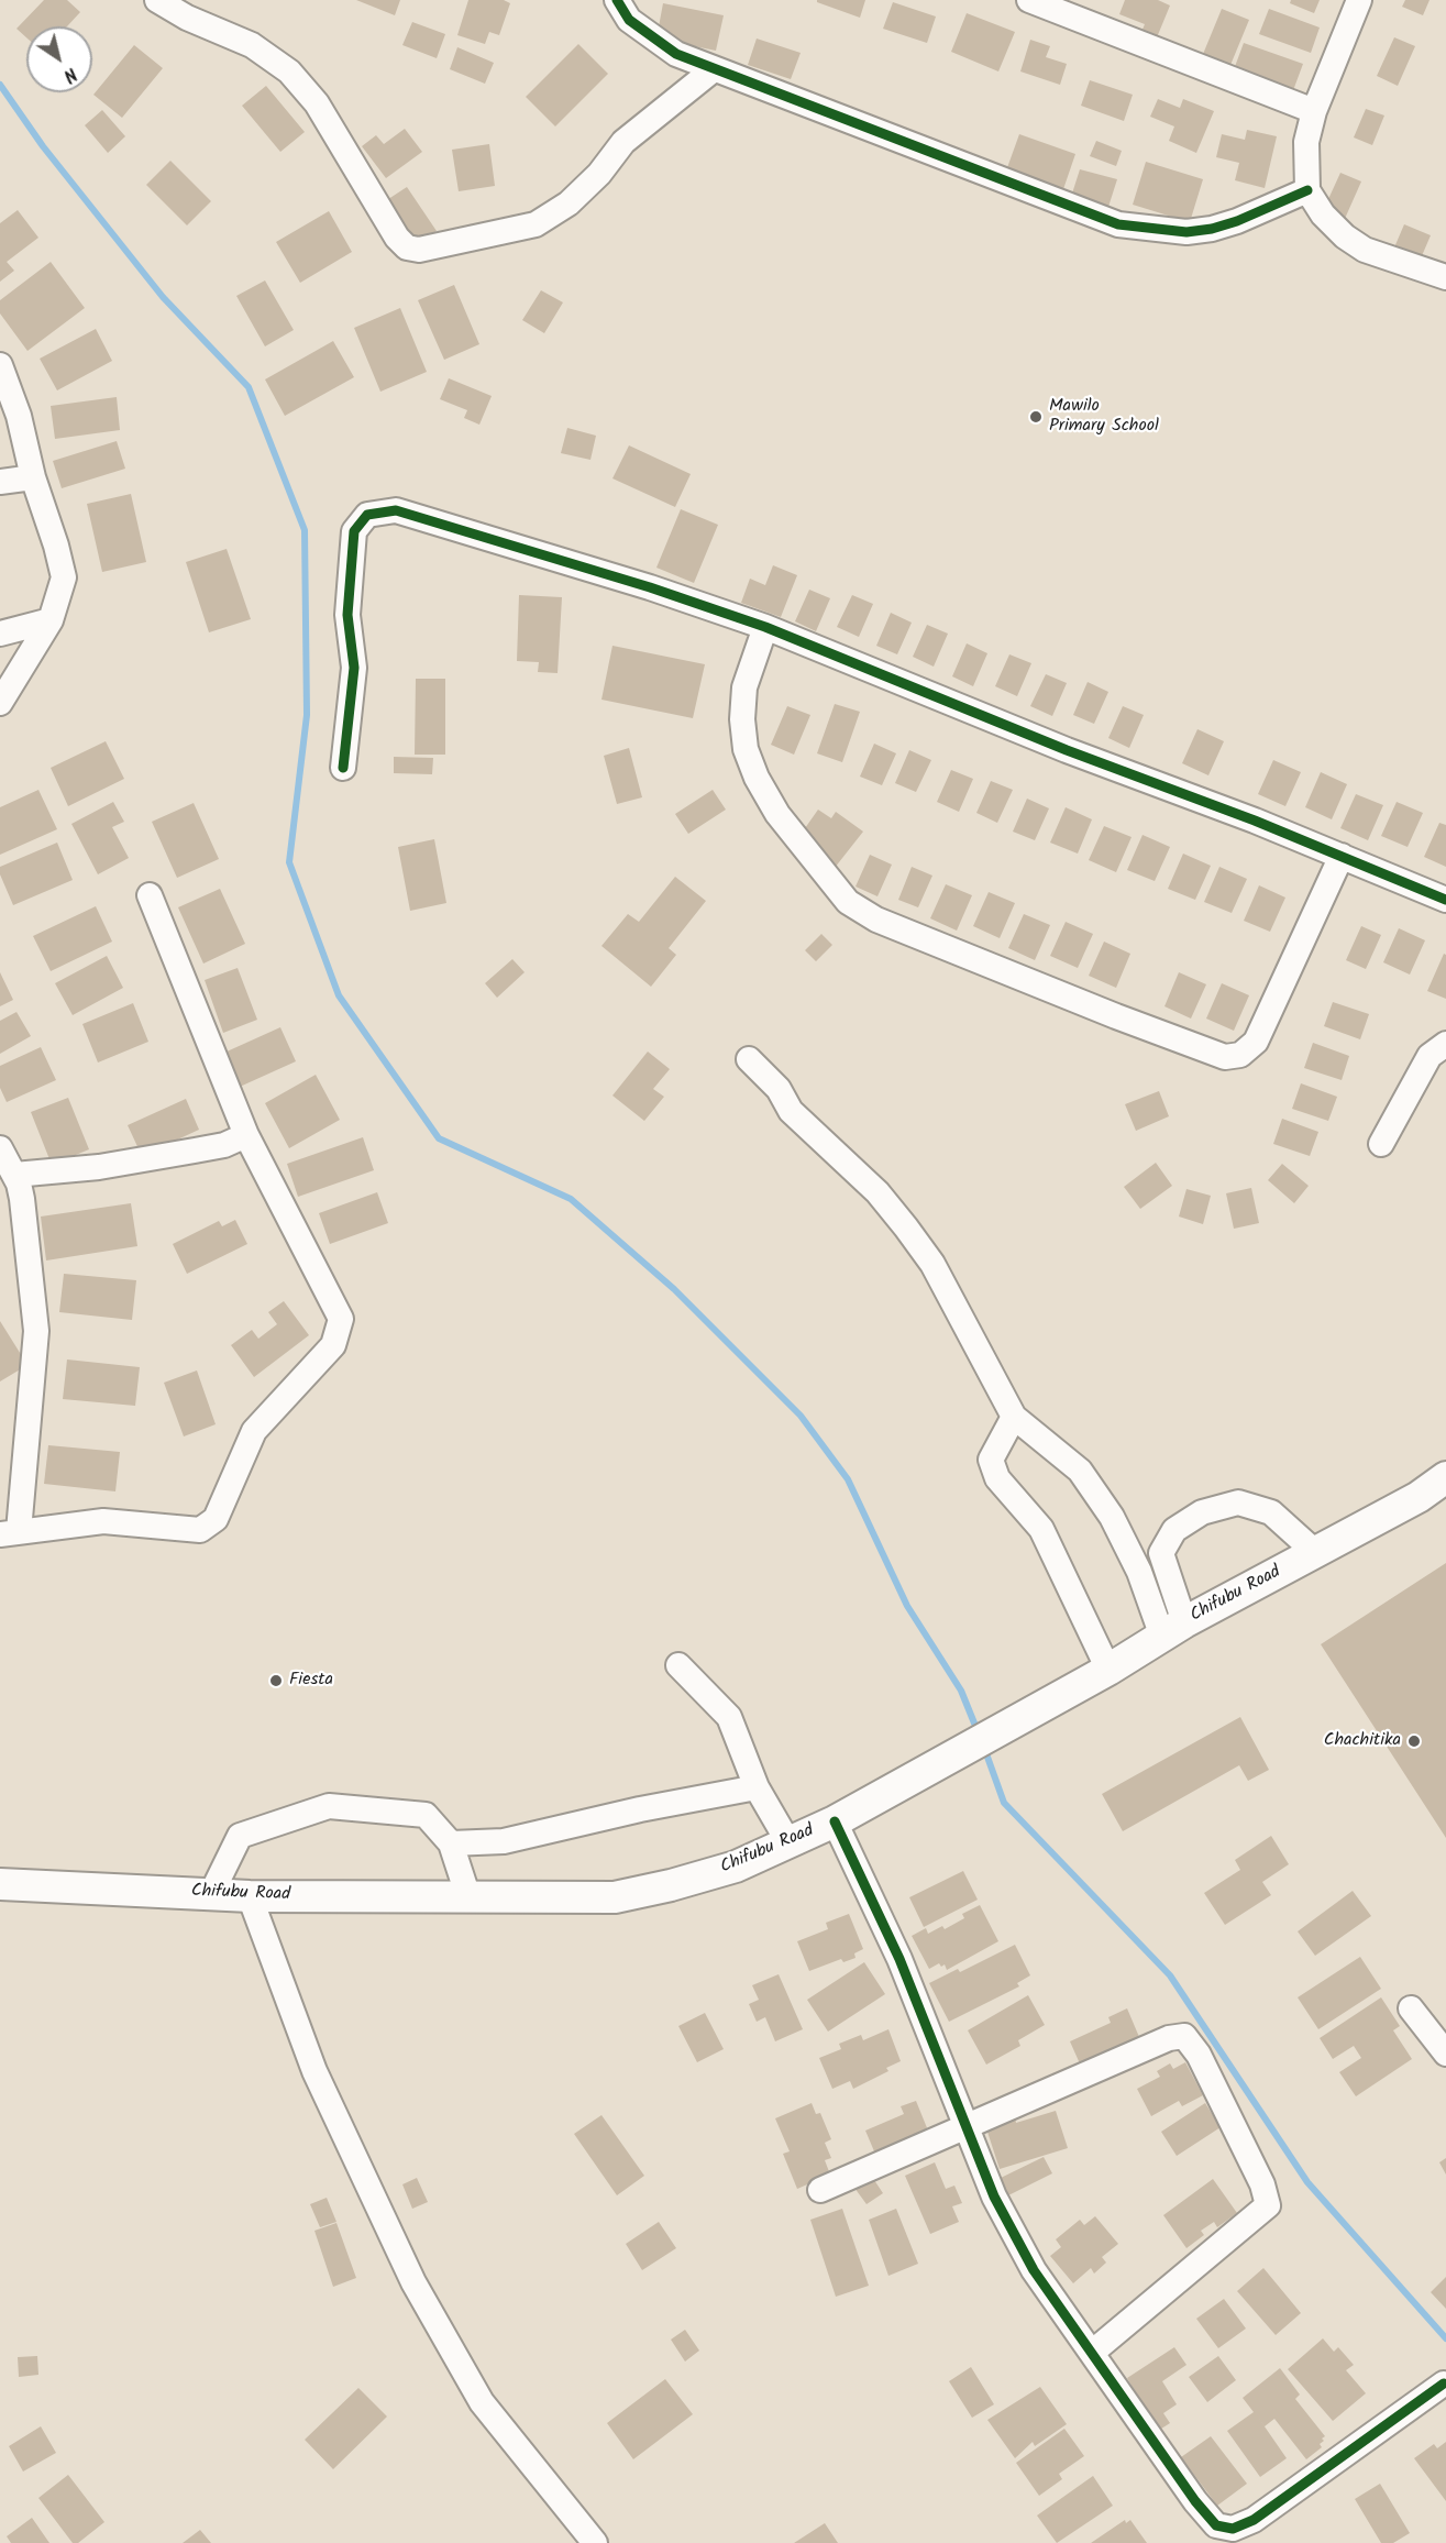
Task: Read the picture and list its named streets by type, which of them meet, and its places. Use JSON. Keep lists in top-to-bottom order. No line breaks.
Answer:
{"streets":{"main road":["Chifubu Road"]},"places":["Mawilo Primary School","Fiesta","Chachitika"],"north":"bottom right"}
